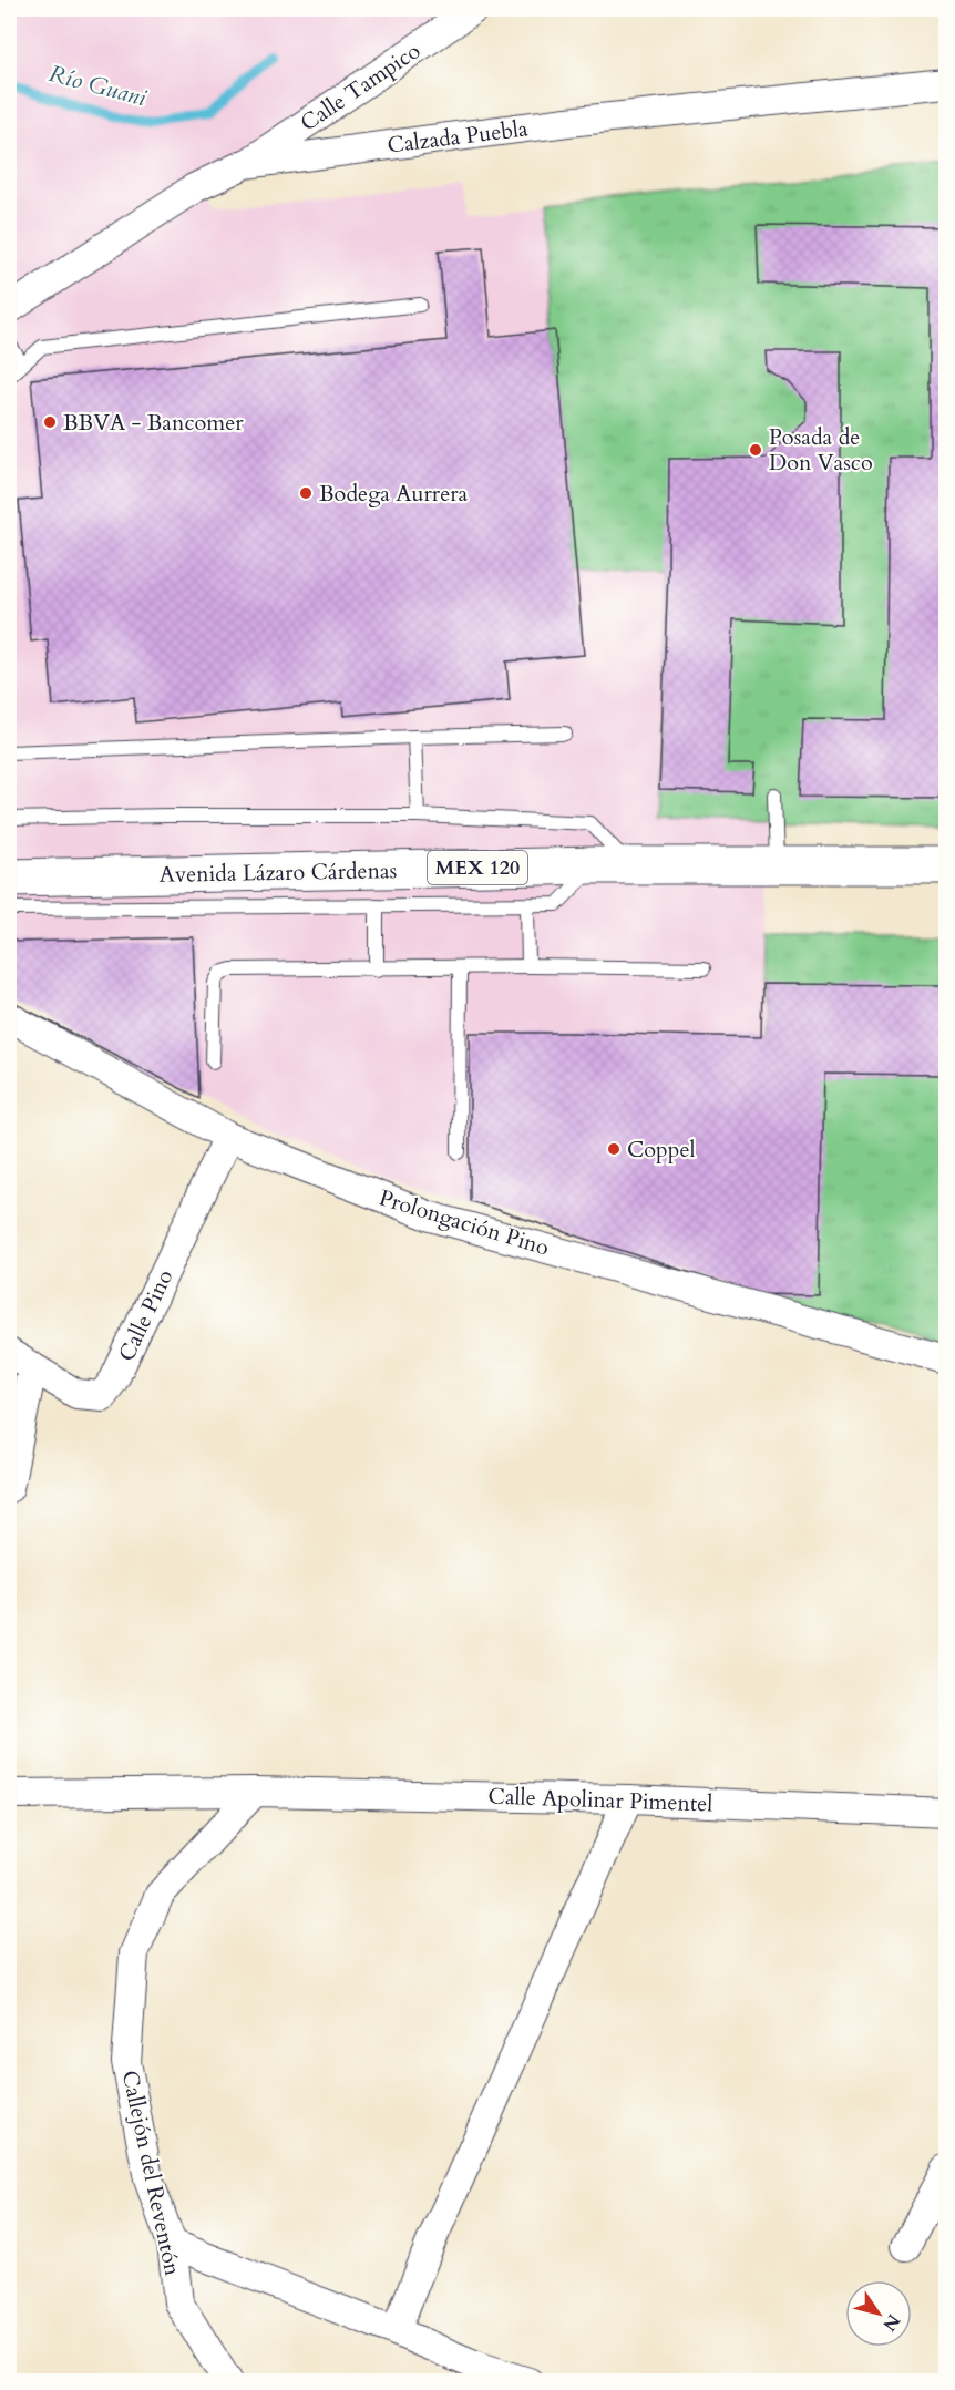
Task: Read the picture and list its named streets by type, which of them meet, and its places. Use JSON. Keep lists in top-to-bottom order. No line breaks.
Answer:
{"streets":{"main road":["MEX 120","Avenida Lázaro Cárdenas"],"street":["Calle Tampico","Calzada Puebla","Prolongación Pino","Calle Pino","Calle Apolinar Pimentel","Callejón del Reventón"]},"crossings":[["Calle Tampico","Calzada Puebla"],["Prolongación Pino","Calle Pino"],["Calle Apolinar Pimentel","Callejón del Reventón"]],"water":["Río Guani"],"places":["BBVA - Bancomer","Posada de Don Vasco","Bodega Aurrera","Coppel"],"north":"bottom right"}
